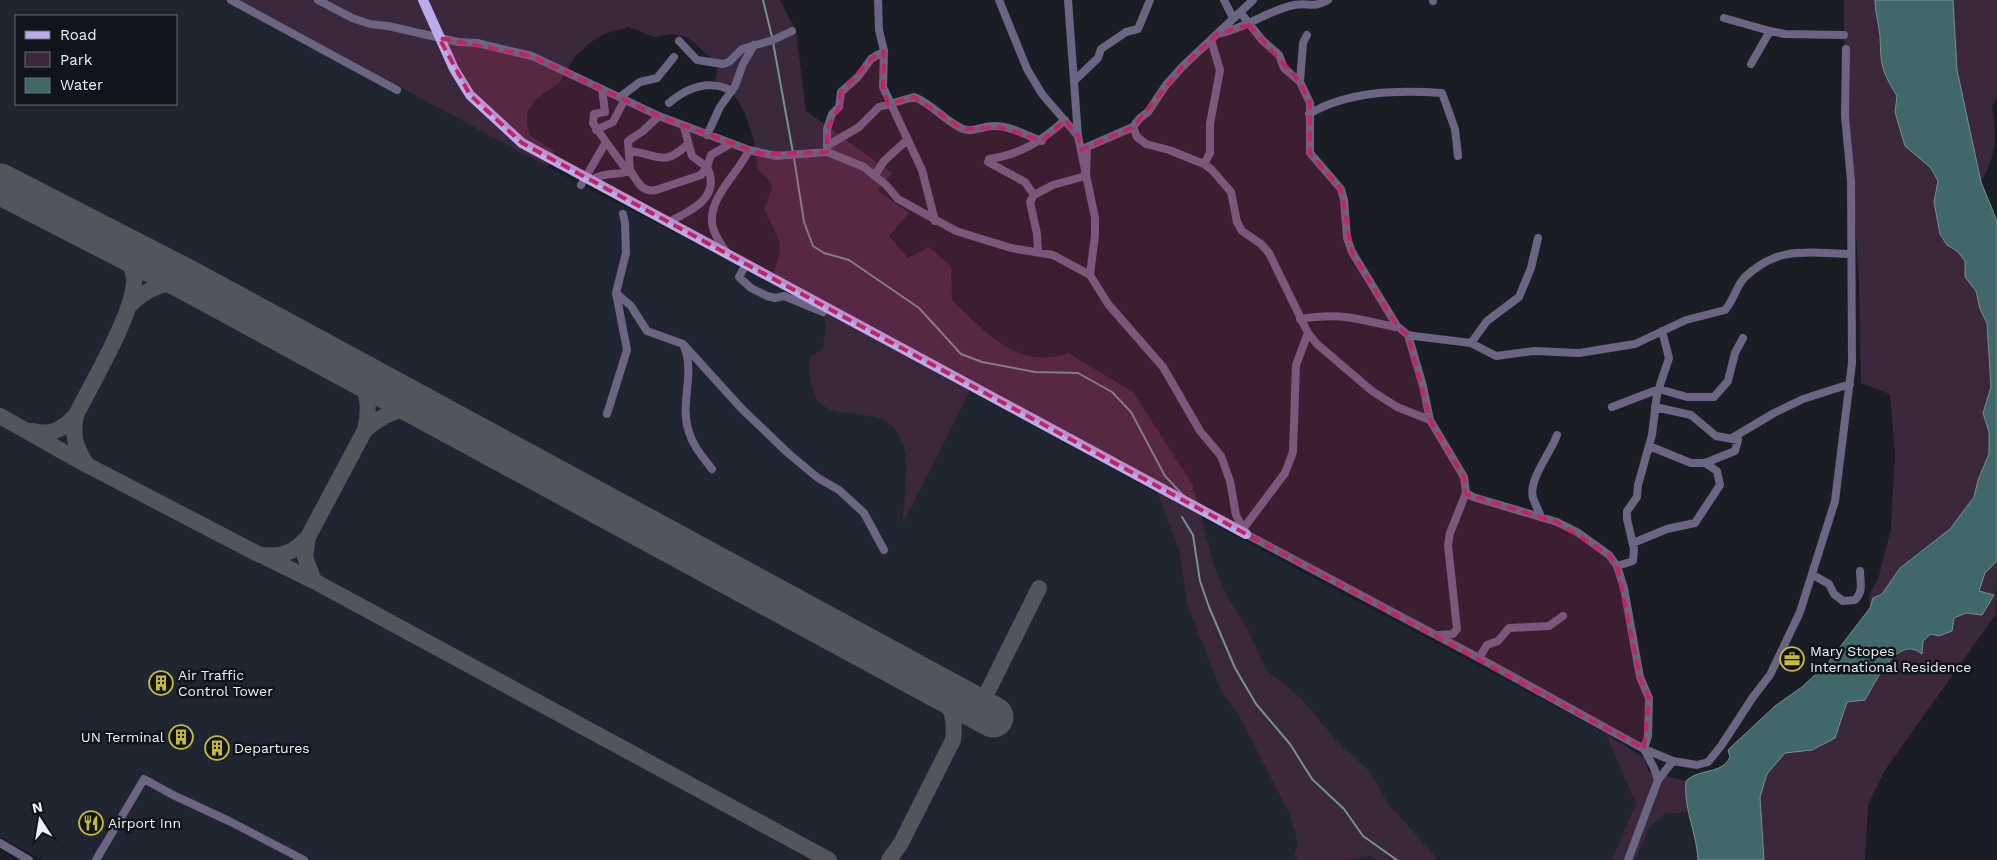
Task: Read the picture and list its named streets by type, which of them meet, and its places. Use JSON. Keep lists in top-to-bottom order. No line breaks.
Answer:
{"places":{"office":["Mary Stopes International Residence"],"building":["Air Traffic Control Tower","UN Terminal","Departures"],"restaurant":["Airport Inn"]},"legend":["Road","Park","Water"],"north":"top"}
